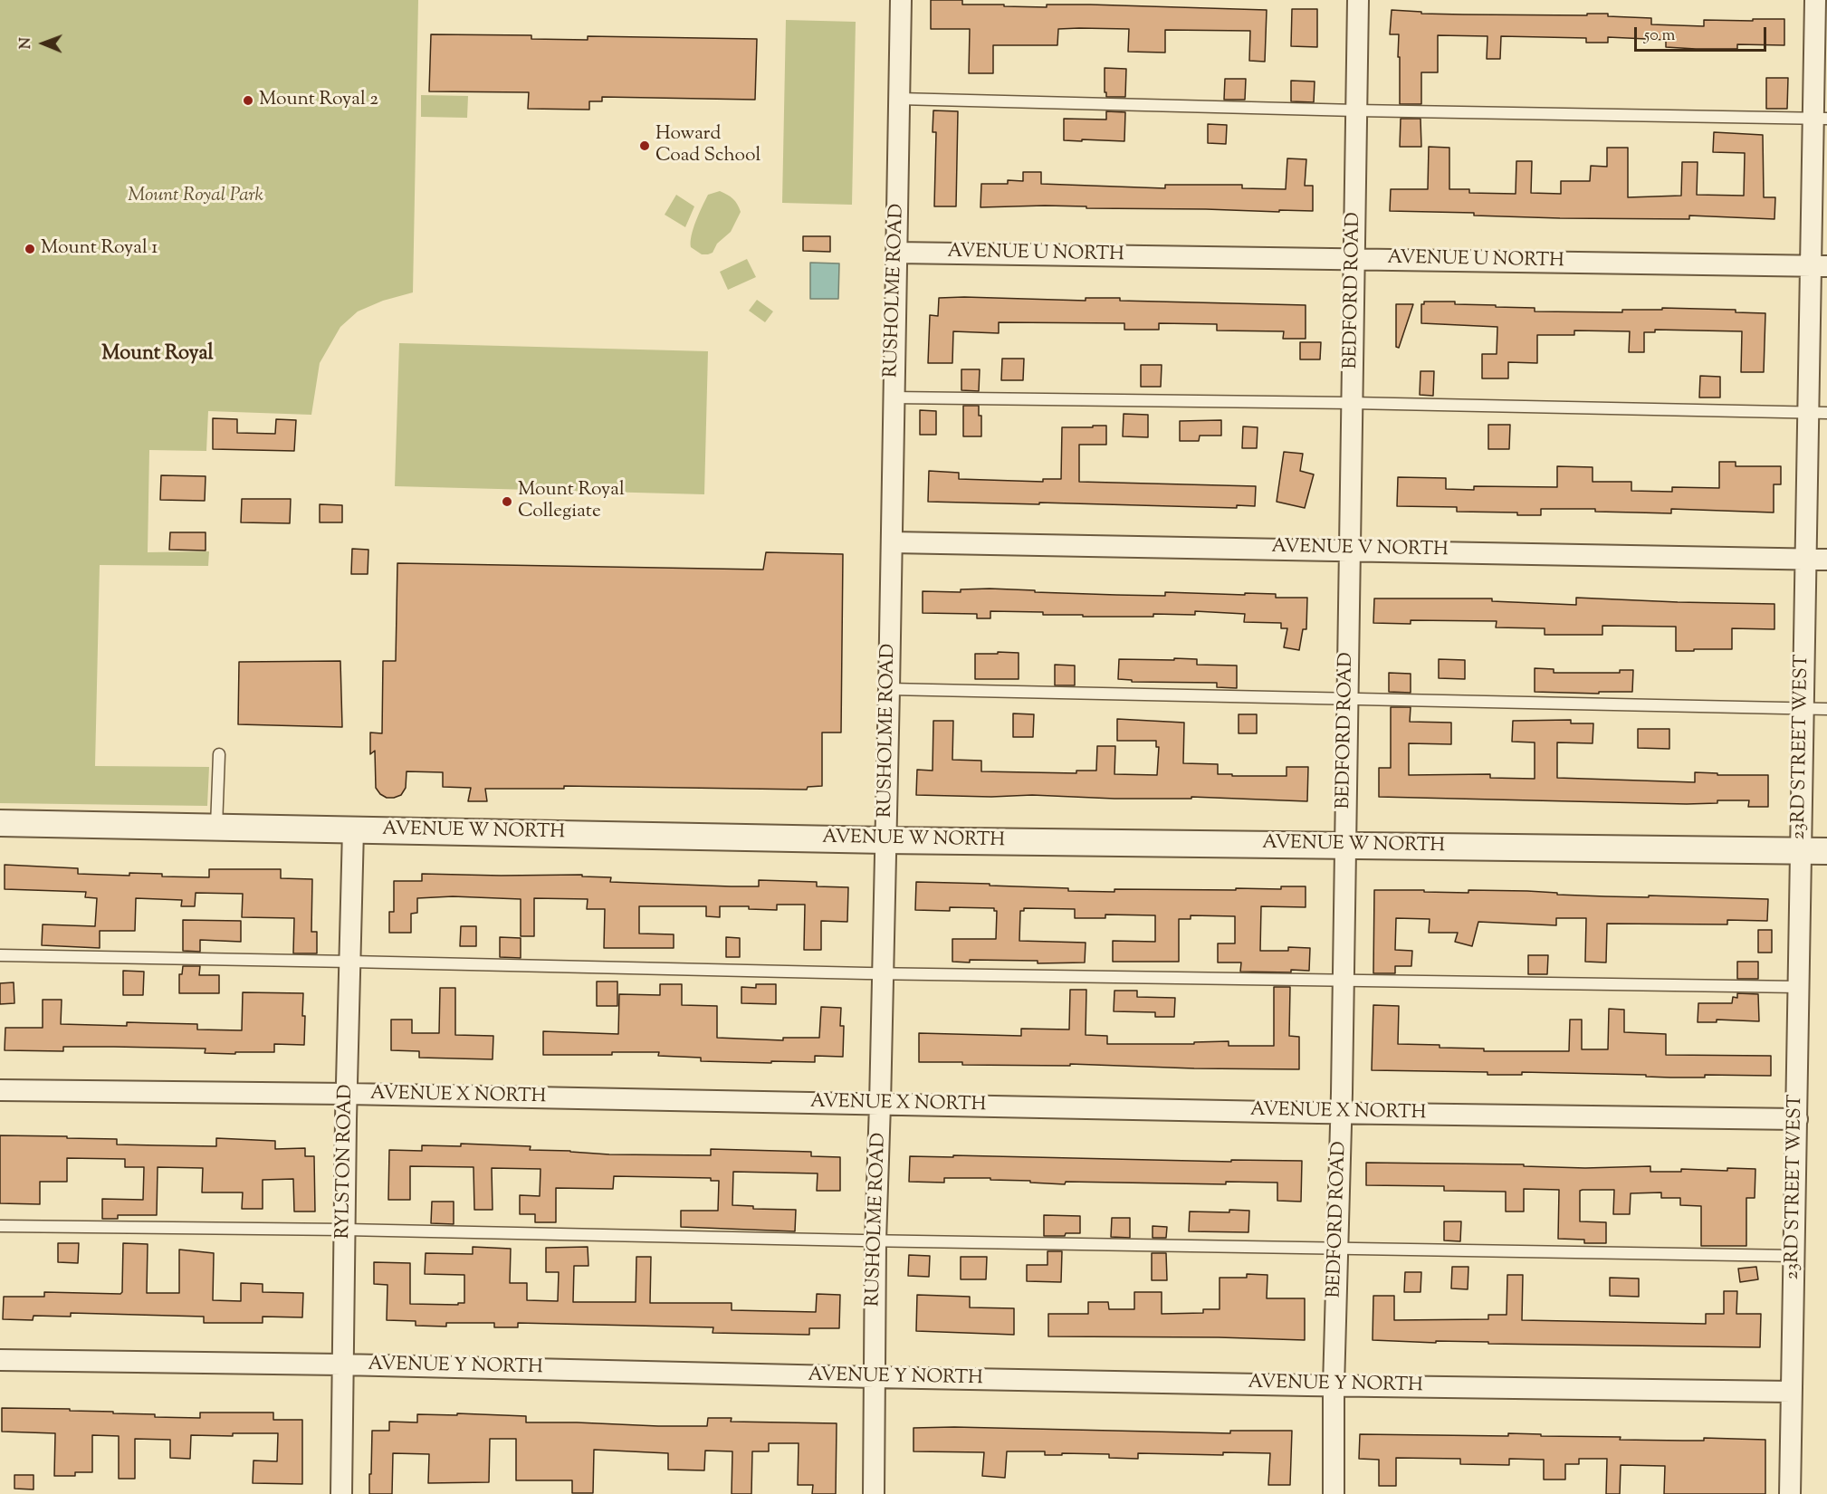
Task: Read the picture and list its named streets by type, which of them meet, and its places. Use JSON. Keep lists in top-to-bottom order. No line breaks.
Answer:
{"streets":{"street":["AVENUE U NORTH","RUSHOLME ROAD","BEDFORD ROAD","AVENUE V NORTH","23RD STREET WEST","AVENUE W NORTH","AVENUE X NORTH","RYLSTON ROAD","AVENUE Y NORTH"]},"crossings":[["AVENUE U NORTH","RUSHOLME ROAD"],["AVENUE U NORTH","BEDFORD ROAD"],["AVENUE U NORTH","23RD STREET WEST"],["RUSHOLME ROAD","AVENUE V NORTH"],["RUSHOLME ROAD","AVENUE W NORTH"],["RUSHOLME ROAD","AVENUE X NORTH"],["RUSHOLME ROAD","AVENUE Y NORTH"],["BEDFORD ROAD","AVENUE V NORTH"],["BEDFORD ROAD","AVENUE W NORTH"],["BEDFORD ROAD","AVENUE X NORTH"],["BEDFORD ROAD","AVENUE Y NORTH"],["AVENUE V NORTH","23RD STREET WEST"],["23RD STREET WEST","AVENUE W NORTH"],["23RD STREET WEST","AVENUE X NORTH"],["23RD STREET WEST","AVENUE Y NORTH"],["AVENUE W NORTH","RYLSTON ROAD"],["AVENUE X NORTH","RYLSTON ROAD"],["RYLSTON ROAD","AVENUE Y NORTH"]],"districts":["Mount Royal"],"parks":["Mount Royal Park"],"places":["Mount Royal 2","Howard Coad School","Mount Royal 1","Mount Royal Collegiate"],"scale_bar":"50 m","north":"left"}
